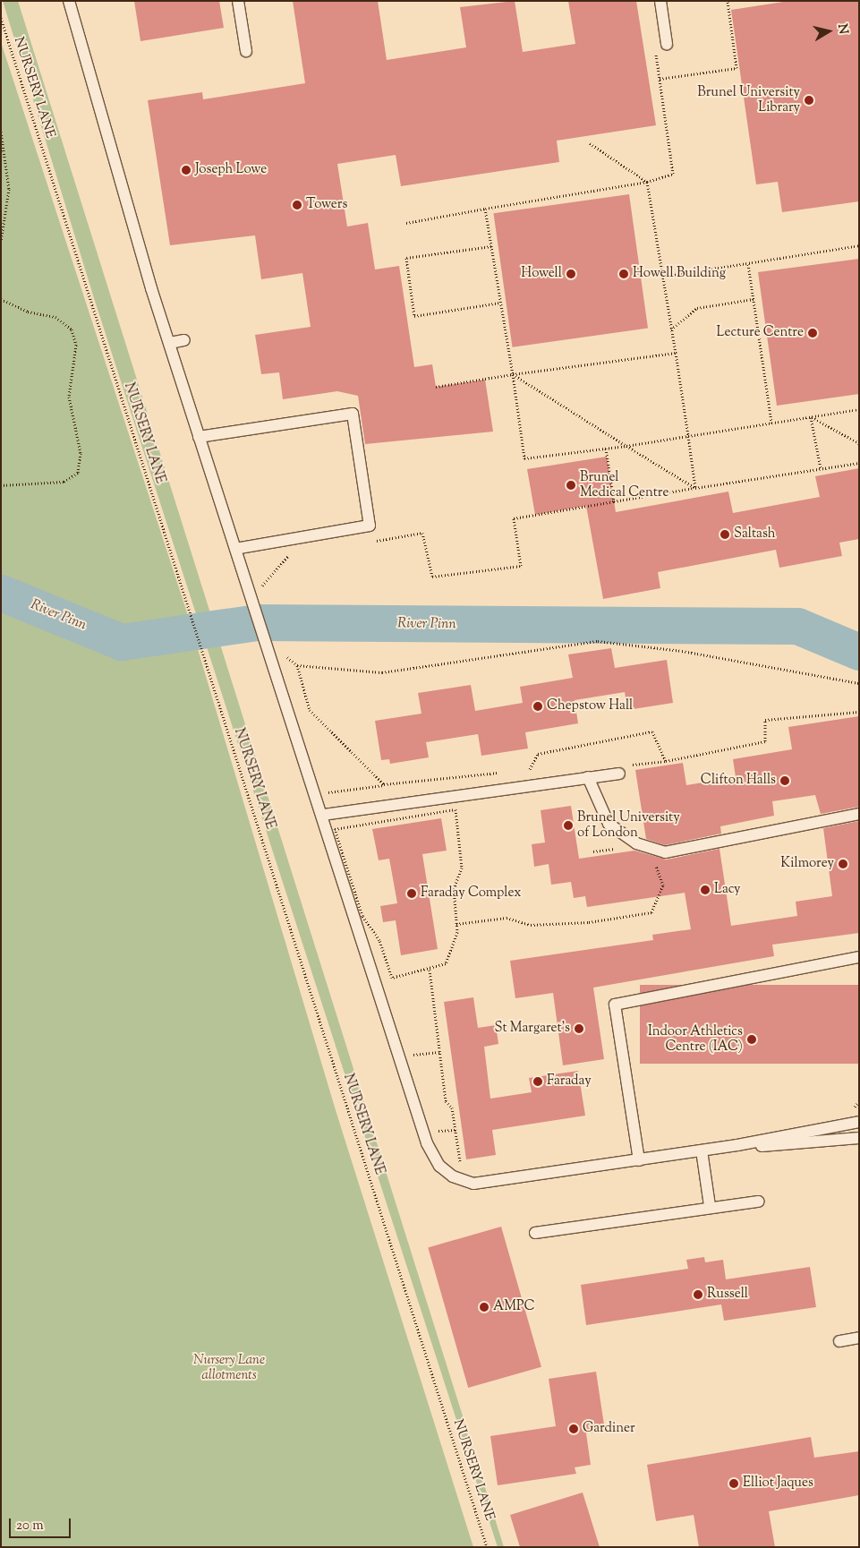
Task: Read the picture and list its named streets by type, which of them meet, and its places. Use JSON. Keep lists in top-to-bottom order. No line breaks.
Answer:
{"streets":{"path":["NURSERY LANE"]},"water":["River Pinn"],"parks":["Nursery Lane allotments"],"places":["Brunel University Library","Joseph Lowe","Towers","Howell","Howell Building","Lecture Centre","Brunel Medical Centre","Saltash","Chepstow Hall","Clifton Halls","Brunel University of London","Kilmorey","Lacy","Faraday Complex","St Margaret's","Indoor Athletics Centre (IAC)","Faraday","Russell","AMPC","Gardiner","Elliot Jaques"],"scale_bar":"20 m","north":"right"}
